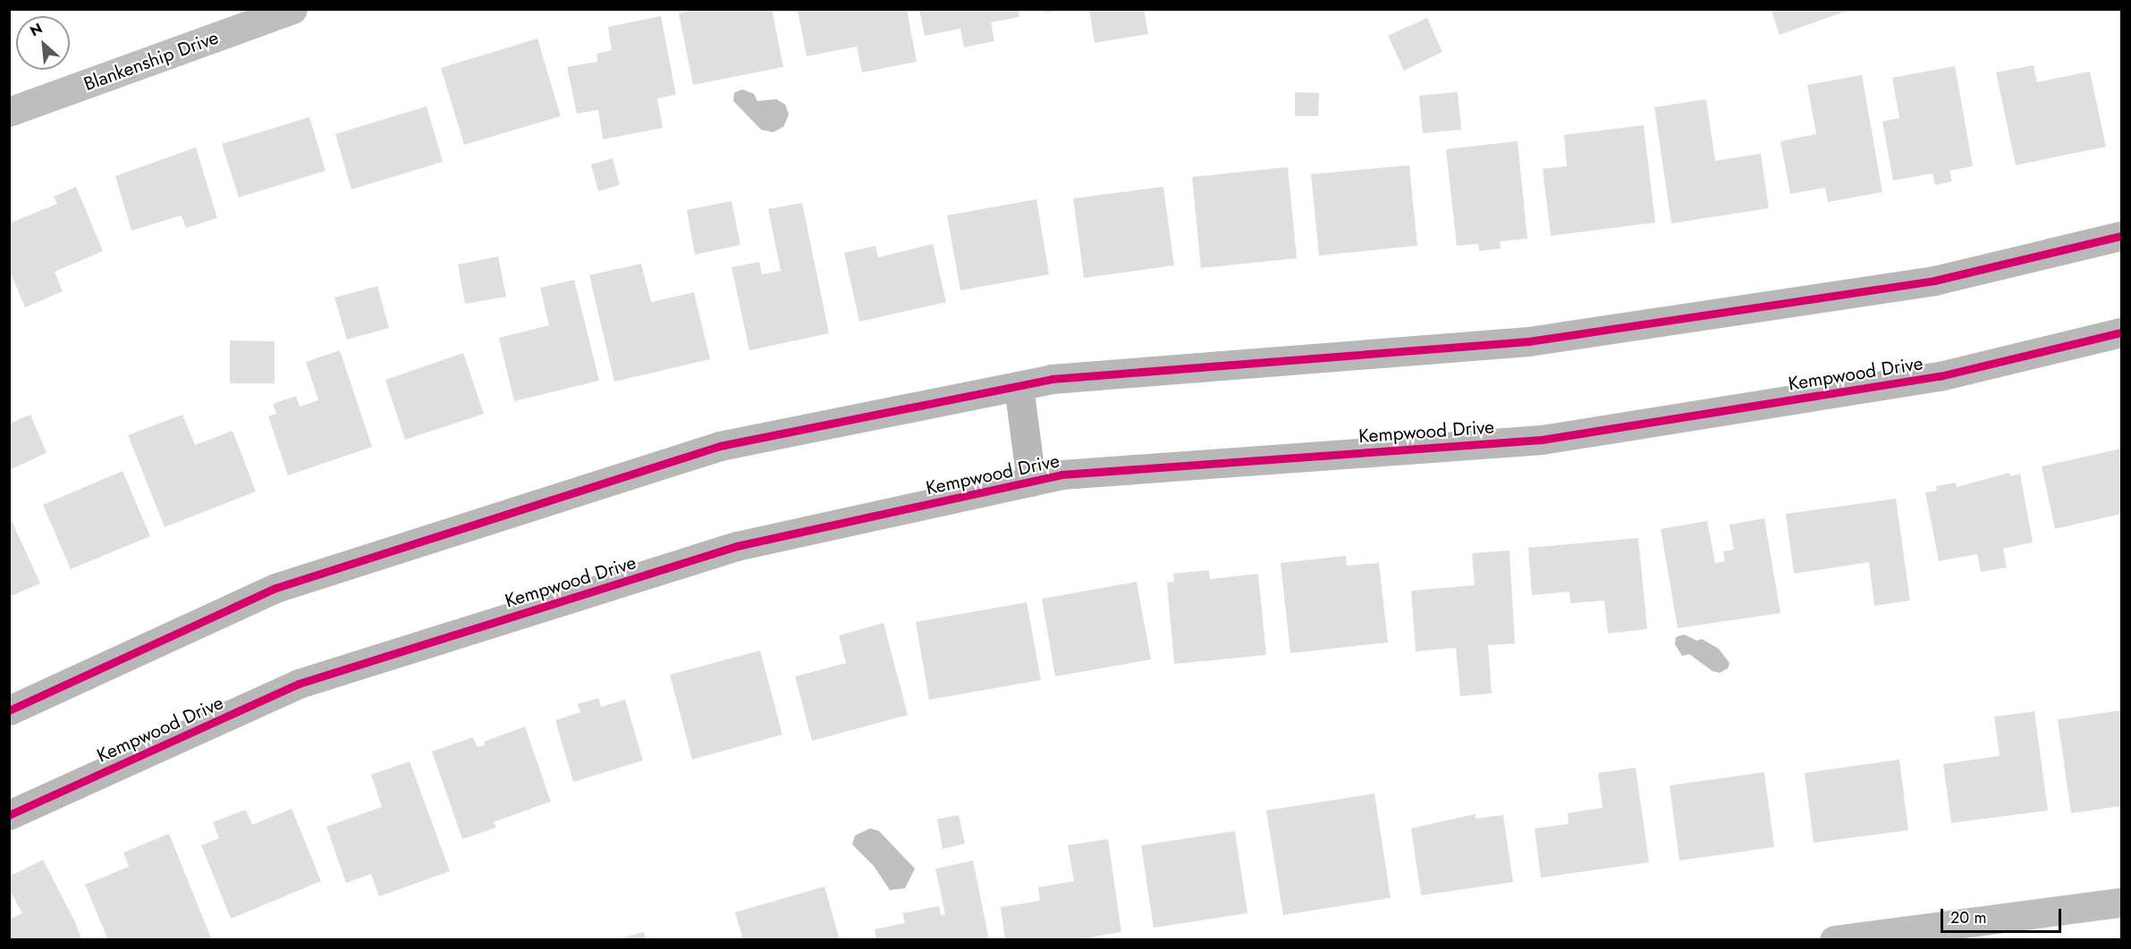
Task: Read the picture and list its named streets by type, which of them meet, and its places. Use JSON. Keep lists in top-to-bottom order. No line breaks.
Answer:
{"streets":{"main road":["Kempwood Drive"],"street":["Blankenship Drive"]},"scale_bar":"20 m","north":"top left"}
